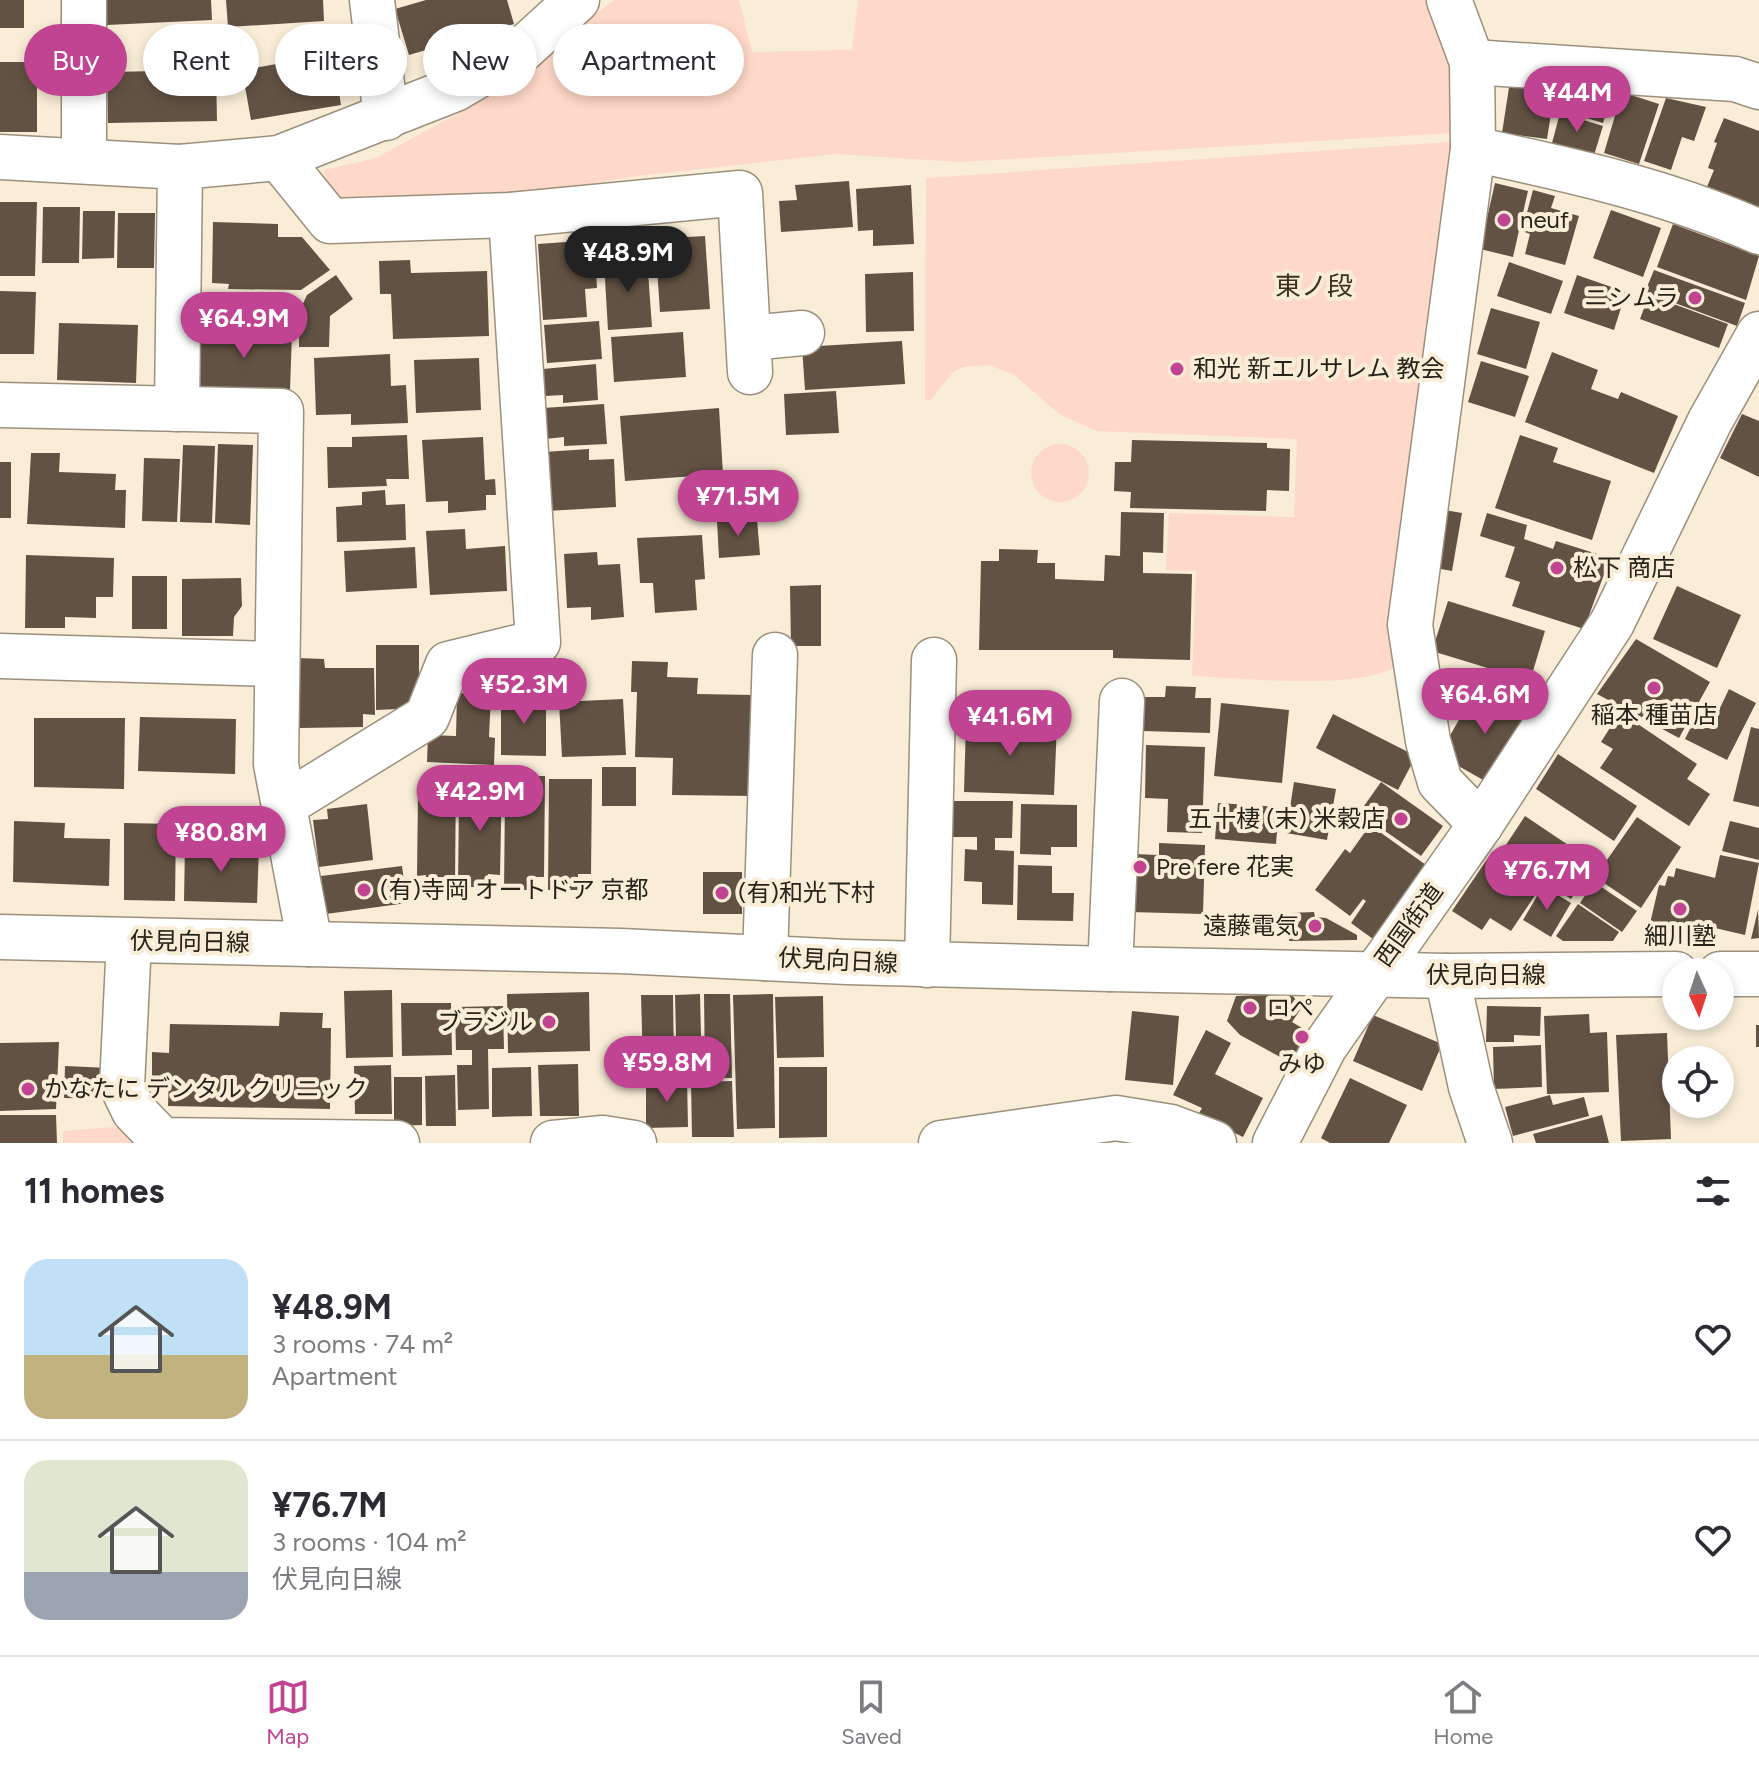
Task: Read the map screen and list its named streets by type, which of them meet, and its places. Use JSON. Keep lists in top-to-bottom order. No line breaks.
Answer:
{"streets":{"street":["西国街道","伏見向日線"]},"crossings":[["西国街道","伏見向日線"]],"districts":["東ノ段"],"places":["neuf","ニシムラ","和光 新エルサレム 教会","松下 商店","稲本 種苗店","五十棲 (末) 米穀店","Pre fere 花実","(有)寺岡 オートドア 京都","(有)和光下村","細川塾","遠藤電気","ロぺ","ブラジル","みゆ","かなたに デンタル クリニック"],"north":"bottom","page":{"chip":["Buy","Rent","Filters","New","Apartment"],"price":["¥44M","¥48.9M","¥64.9M","¥71.5M","¥52.3M","¥64.6M","¥41.6M","¥42.9M","¥80.8M","¥76.7M","¥59.8M"],"heading":"11 homes","list":[{"name":"¥48.9M","note":"3 rooms · 74 m² · Apartment"},{"name":"¥76.7M","note":"3 rooms · 104 m² · 伏見向日線"}],"tabs":["Map","Saved","Home"]}}
